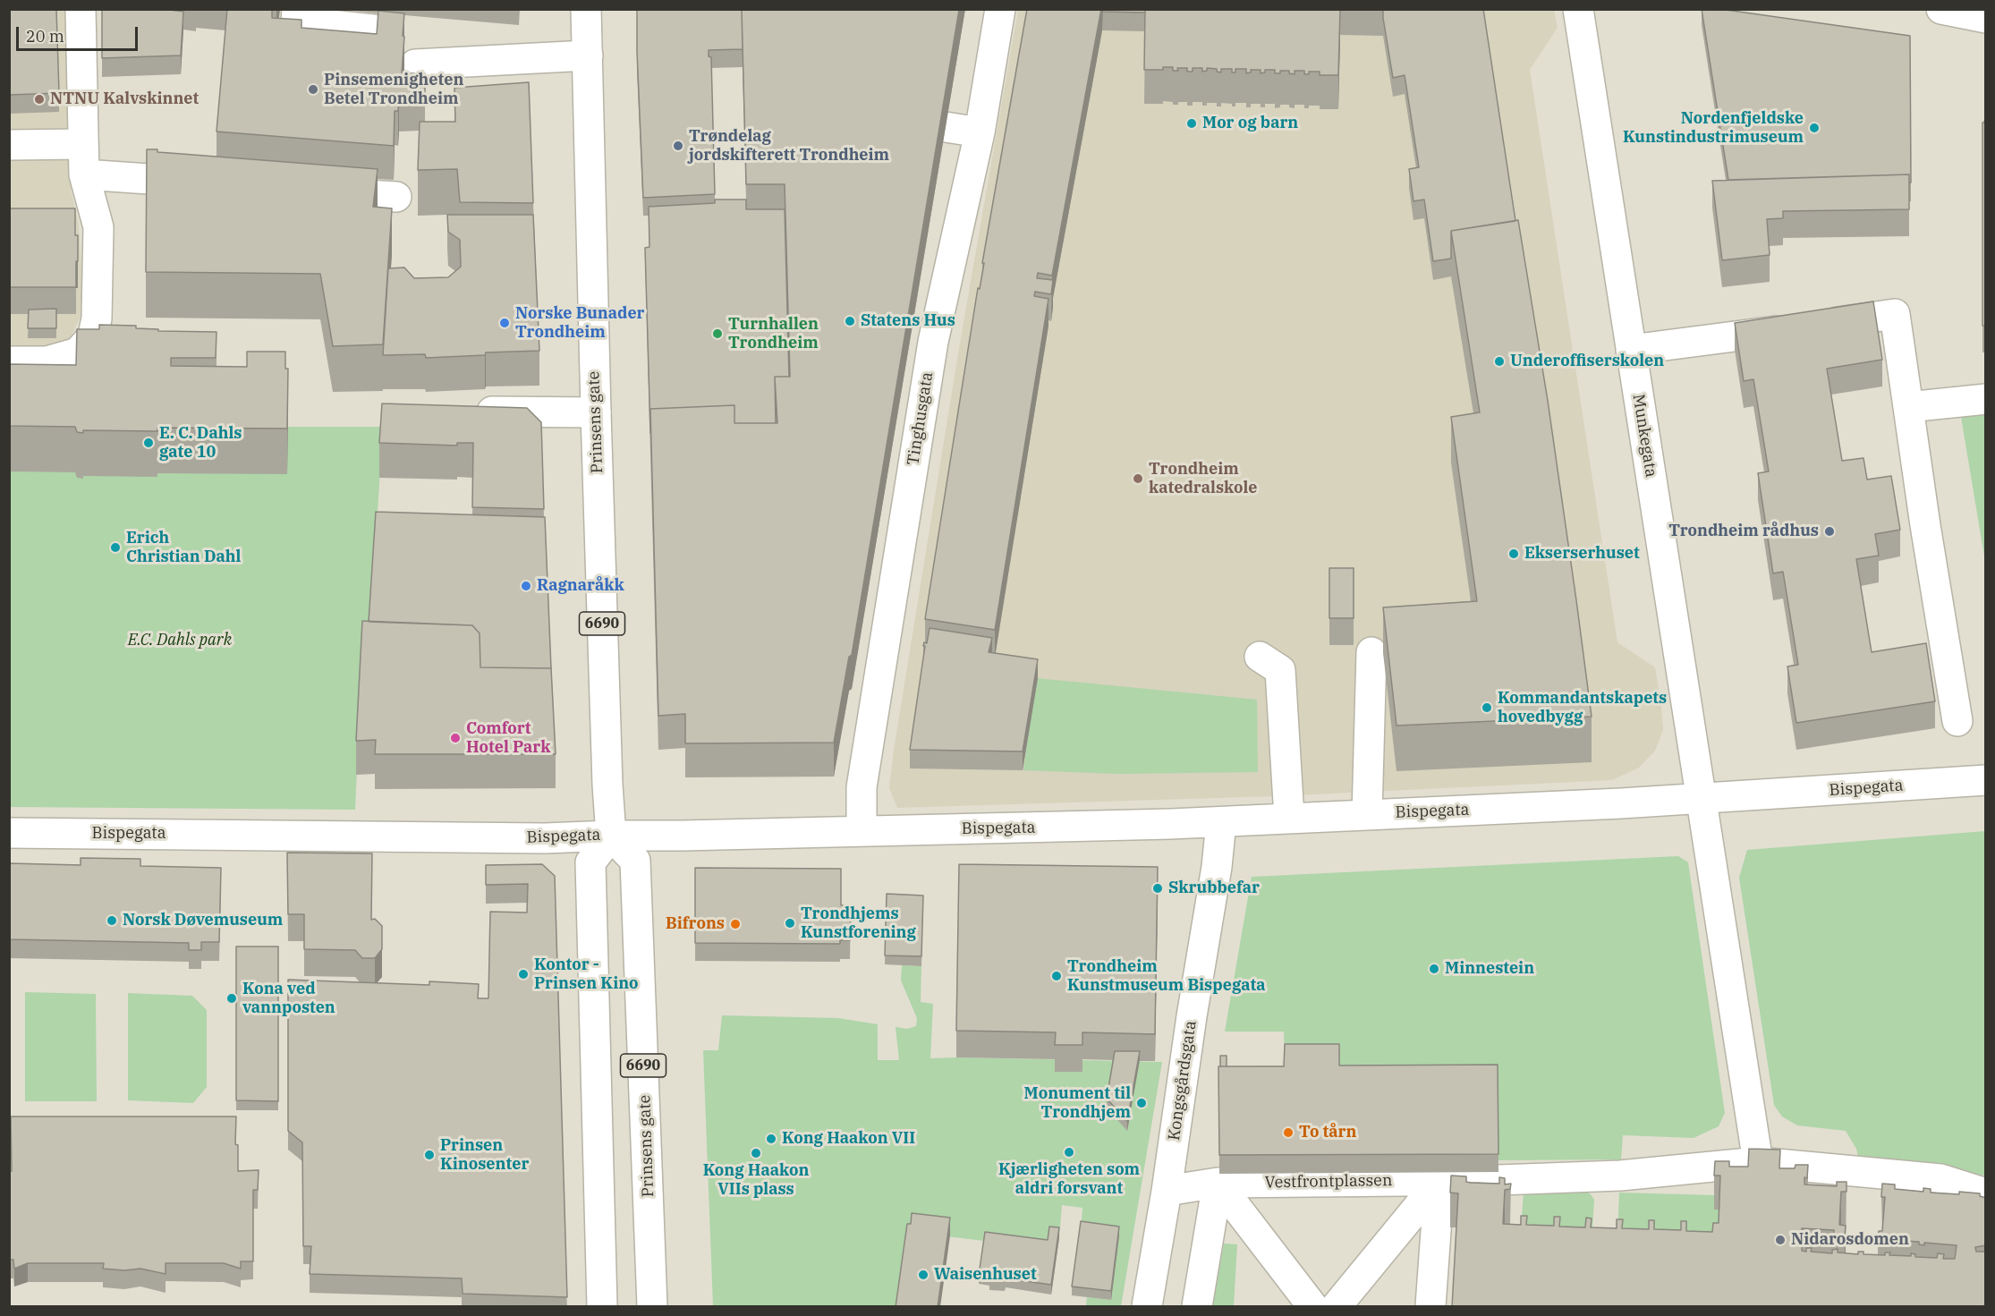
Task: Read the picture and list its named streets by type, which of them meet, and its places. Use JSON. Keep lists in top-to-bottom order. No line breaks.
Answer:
{"streets":{"street":["Tinghusgata","Prinsens gate","Munkegata","6690","Bispegata","Kongsgårdsgata","Vestfrontplassen"]},"crossings":[["Tinghusgata","Bispegata"],["Prinsens gate","Bispegata"],["Munkegata","Bispegata"],["Munkegata","Vestfrontplassen"],["Bispegata","Kongsgårdsgata"],["Kongsgårdsgata","Vestfrontplassen"]],"parks":["E.C. Dahls park"],"places":["Pinsemenigheten Betel Trondheim","NTNU Kalvskinnet","Mor og barn","Nordenfjeldske Kunstindustrimuseum","Trøndelag jordskifterett Trondheim","Statens Hus","Norske Bunader Trondheim","Turnhallen Trondheim","Underoffiserskolen","E. C. Dahls gate 10","Trondheim katedralskole","Trondheim rådhus","Erich Christian Dahl","Ekserserhuset","Ragnaråkk","Kommandantskapets hovedbygg","Comfort Hotel Park","Skrubbefar","Norsk Døvemuseum","Trondhjems Kunstforening","Bifrons","Minnestein","Kontor - Prinsen Kino","Trondheim Kunstmuseum Bispegata","Kona ved vannposten","Monument til Trondhjem","To tårn","Kong Haakon VII","Kjærligheten som aldri forsvant","Kong Haakon VIIs plass","Prinsen Kinosenter","Nidarosdomen","Waisenhuset"],"scale_bar":"20 m"}
